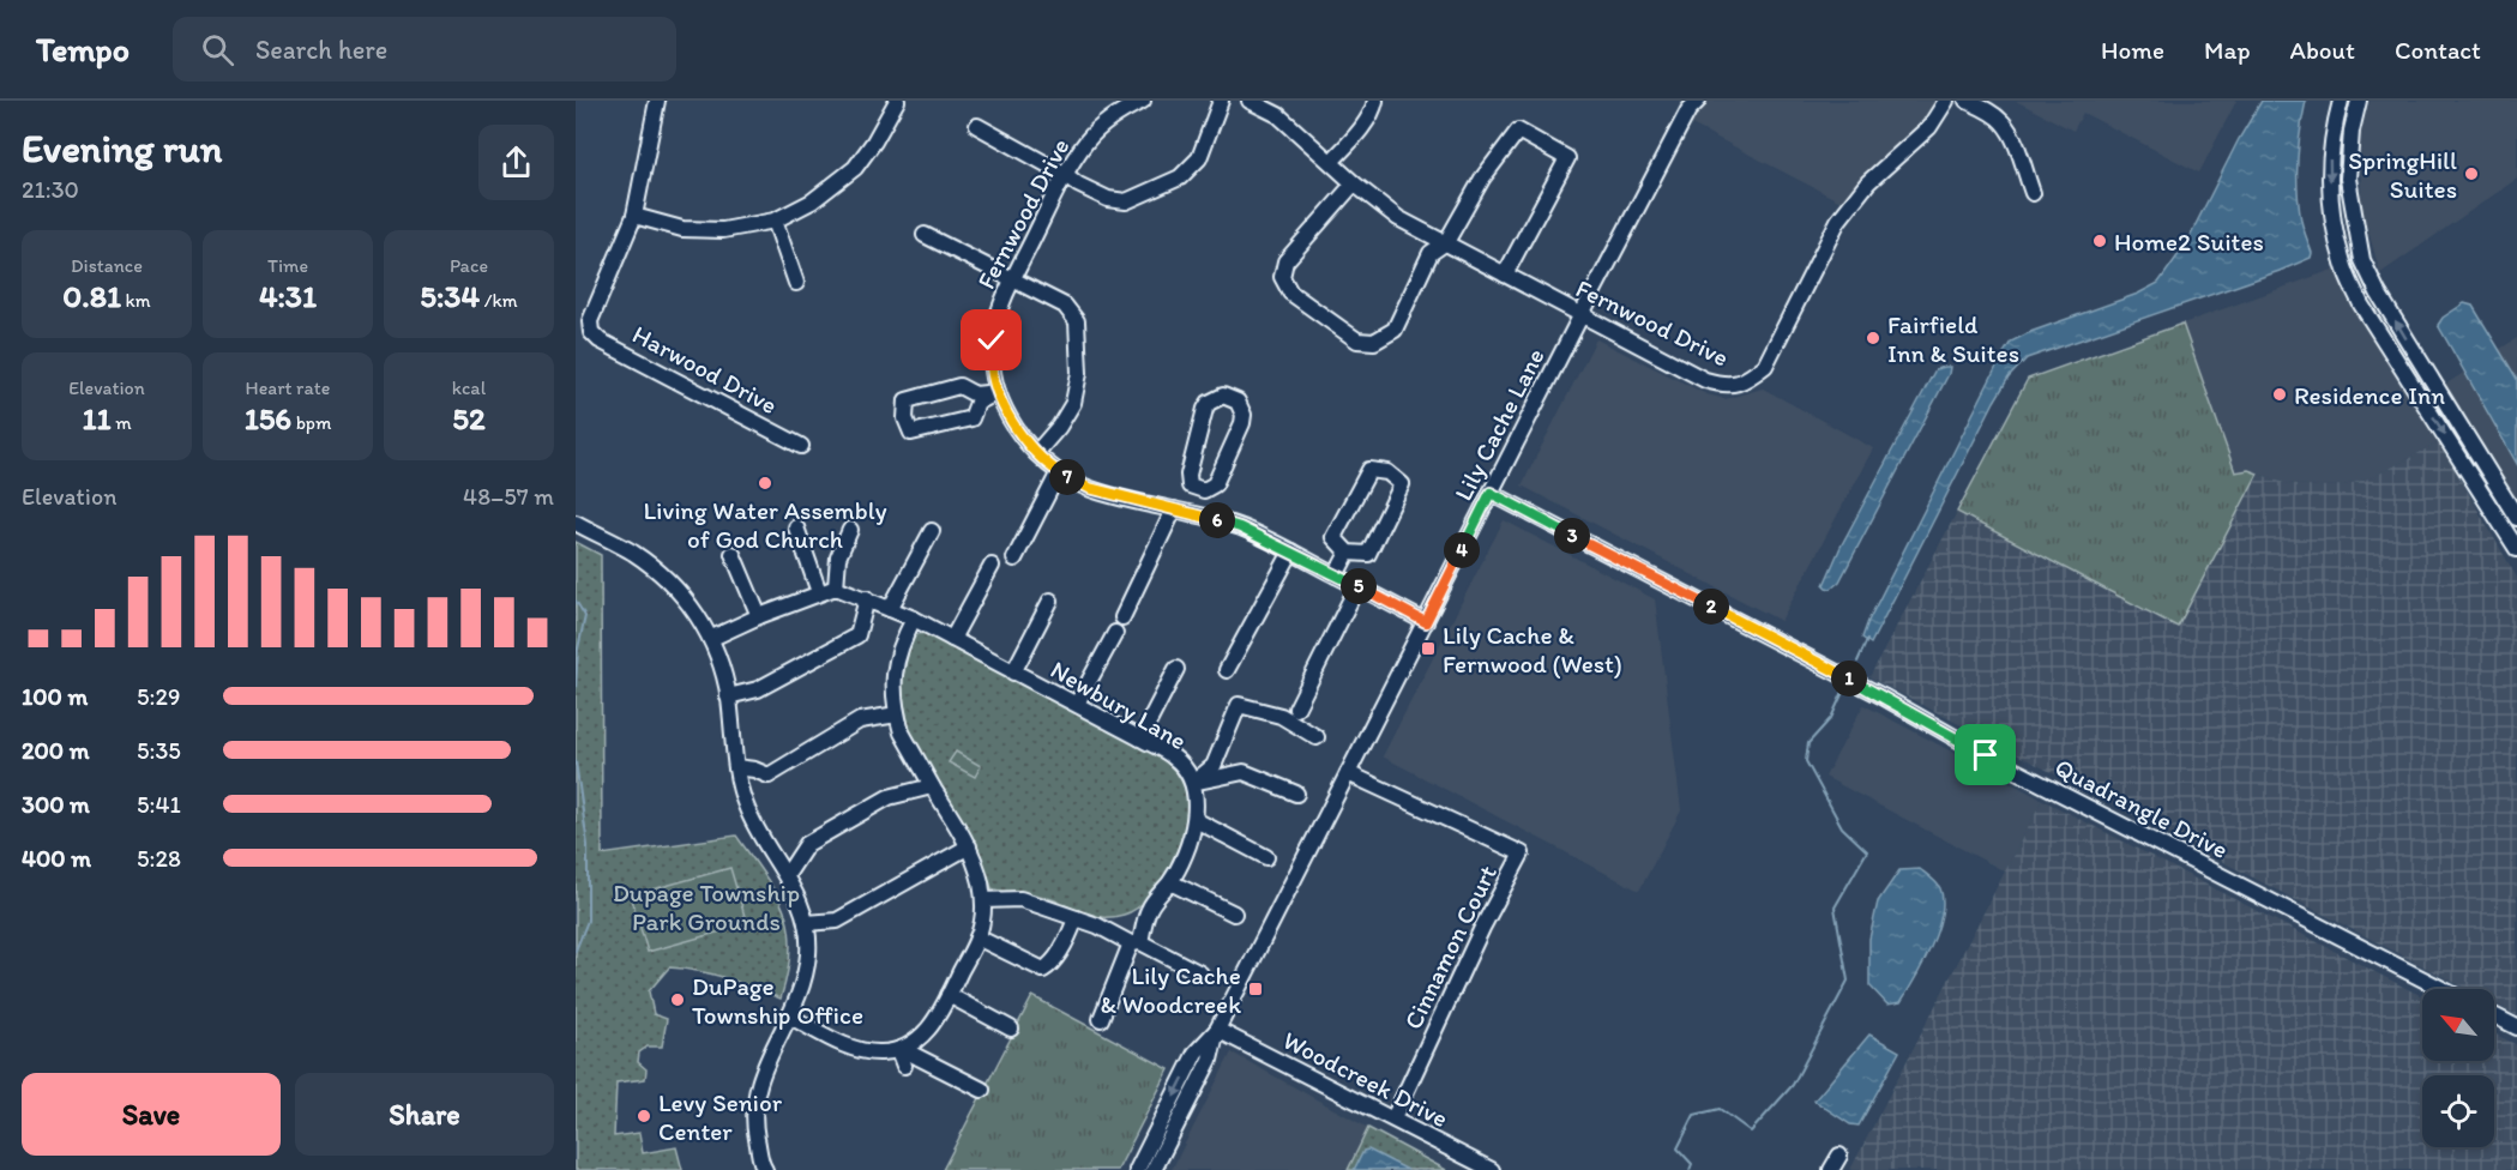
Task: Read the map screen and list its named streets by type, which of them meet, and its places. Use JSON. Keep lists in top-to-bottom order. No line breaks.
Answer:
{"streets":{"street":["Fernwood Drive","Harwood Drive","Lily Cache Lane","Newbury Lane","Quadrangle Drive","Cinnamon Court","Woodcreek Drive"]},"crossings":[["Fernwood Drive","Lily Cache Lane"],["Lily Cache Lane","Quadrangle Drive"],["Lily Cache Lane","Cinnamon Court"],["Lily Cache Lane","Woodcreek Drive"],["Cinnamon Court","Woodcreek Drive"]],"parks":["Dupage Township Park Grounds"],"places":{"other":["SpringHill Suites","Home2 Suites","Fairfield Inn & Suites","Residence Inn","Living Water Assembly of God Church","DuPage Township Office","Levy Senior Center"],"transit":["Lily Cache & Fernwood (West)","Lily Cache & Woodcreek"]},"north":"top left","page":{"header":"Tempo","search":"Search here","nav":["Home","Map","About","Contact"],"heading":["Evening run","21:30"],"stats":[["Distance","0.81 km"],["Time","4:31"],["Pace","5:34 /km"],["Elevation","11 m"],["Heart rate","156 bpm"],["kcal","52"]],"pins":["7","6","3","4","5","2","1"],"chart":["Elevation","48–57 m"],"list":[{"name":"100 m","note":"5:29"},{"name":"200 m","note":"5:35"},{"name":"300 m","note":"5:41"},{"name":"400 m","note":"5:28"}],"buttons":["Save","Share"]}}
